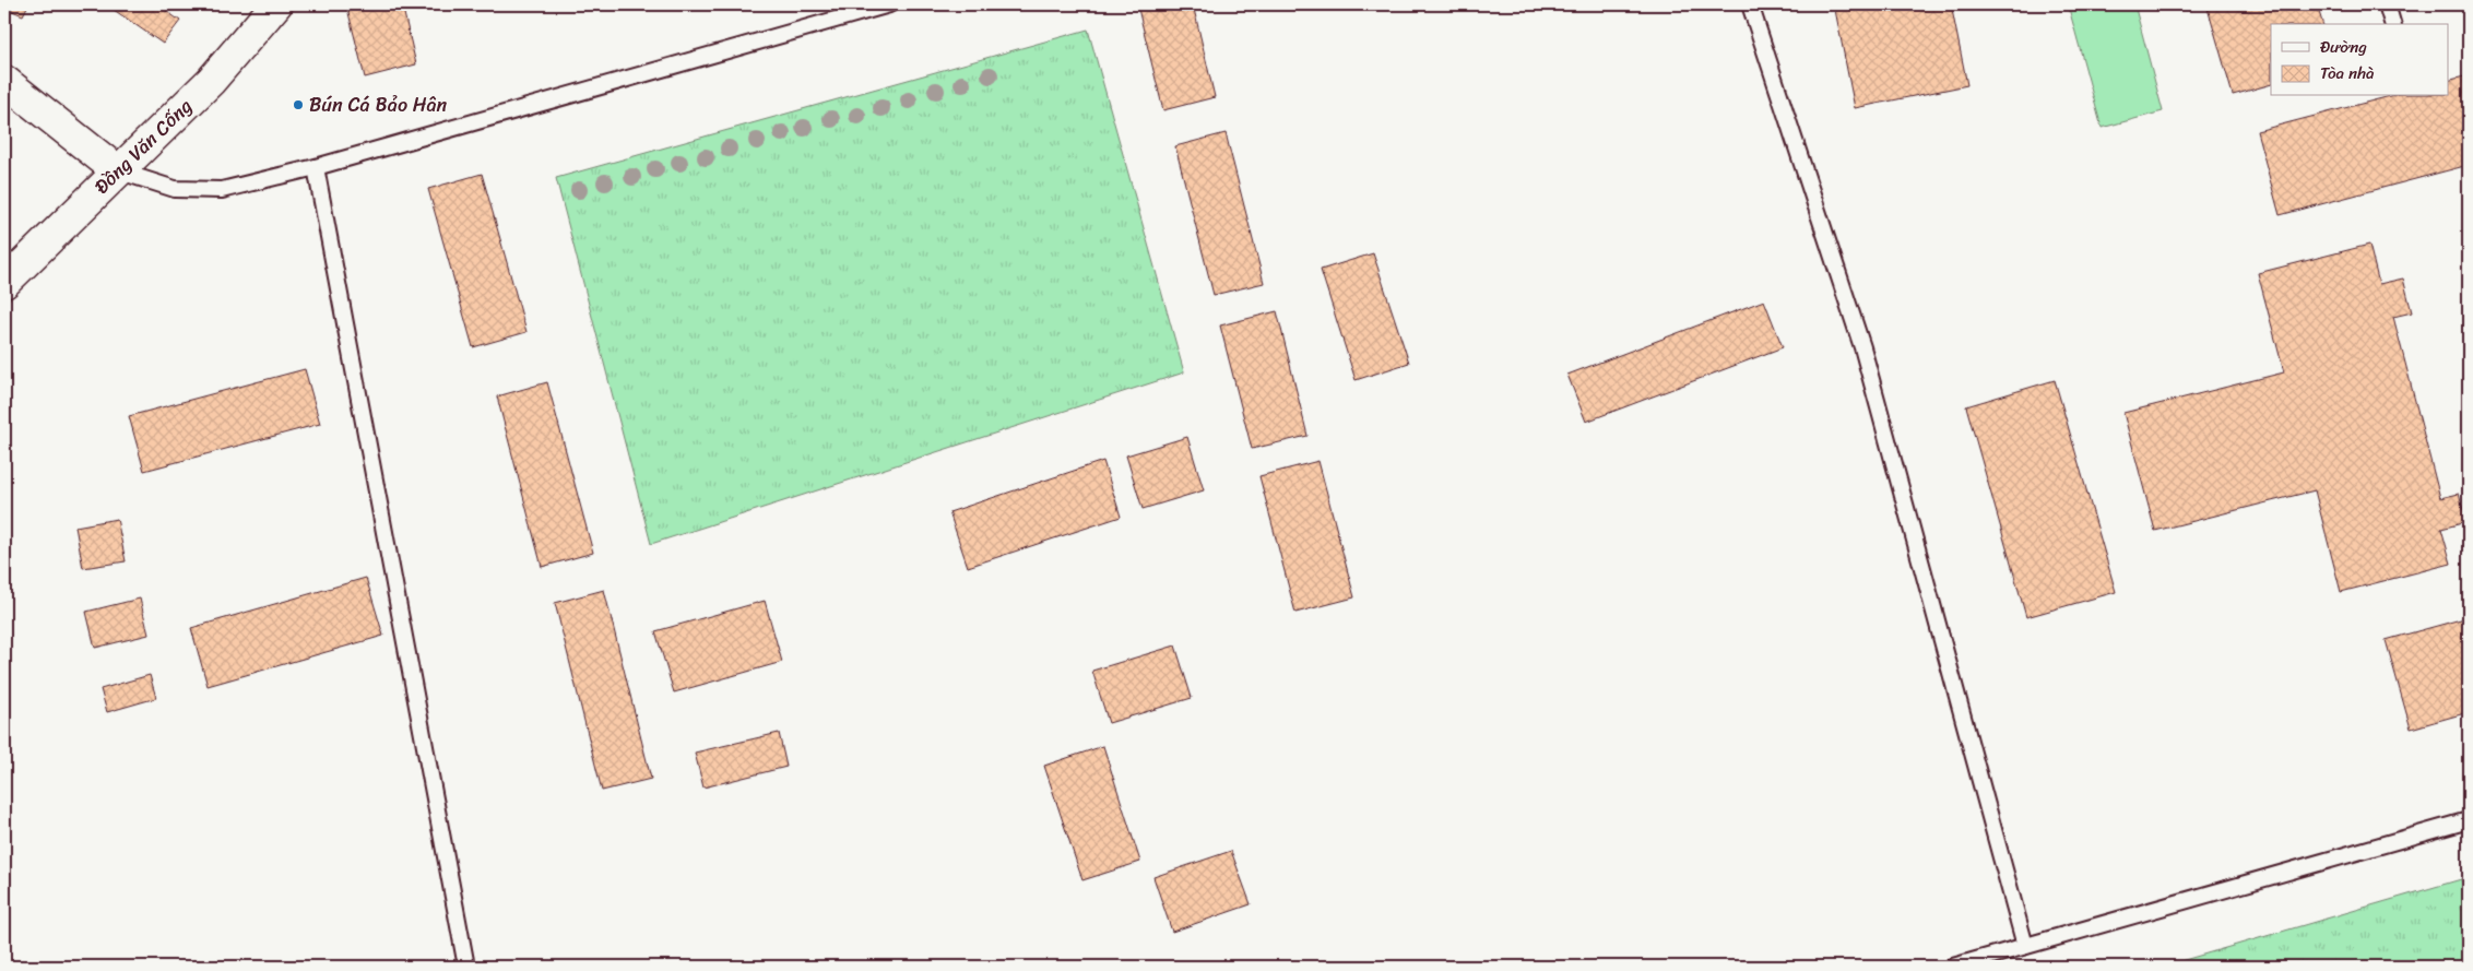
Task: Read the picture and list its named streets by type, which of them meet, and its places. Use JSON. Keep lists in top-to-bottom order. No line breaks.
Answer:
{"streets":{"street":["Đồng Văn Cống"]},"places":["Bún Cá Bảo Hân"],"legend":["Đường","Tòa nhà"]}
